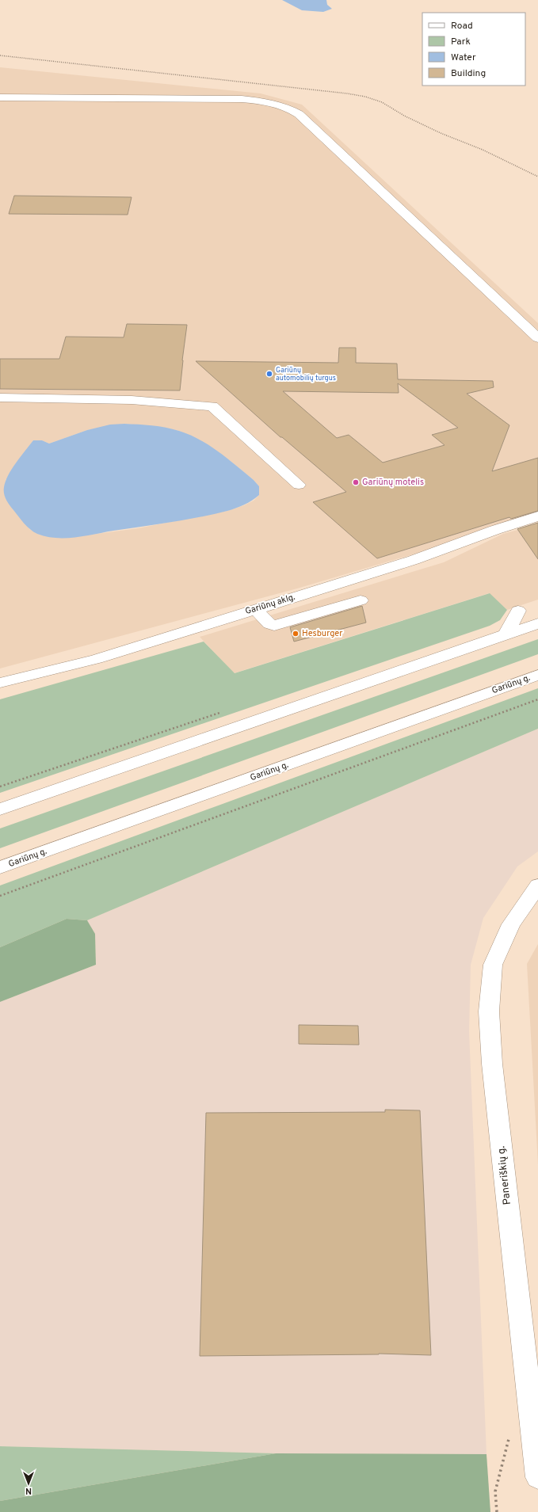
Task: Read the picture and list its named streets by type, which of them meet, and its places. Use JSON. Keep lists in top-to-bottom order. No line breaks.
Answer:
{"streets":{"main road":["Gariūnų aklg.","Gariūnų g.","Paneriškių g."]},"places":["Gariūnų automobilių turgus","Gariūnų motelis","Hesburger"],"legend":["Road","Park","Water","Building"],"north":"bottom"}
